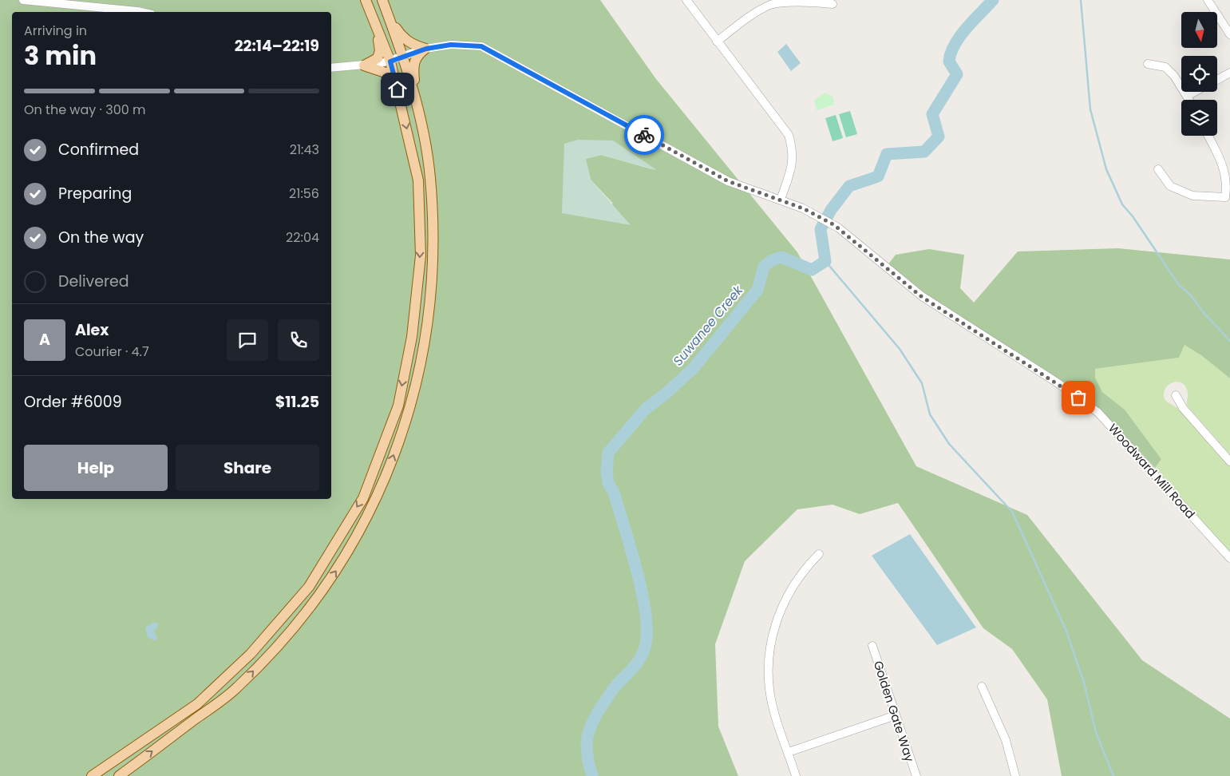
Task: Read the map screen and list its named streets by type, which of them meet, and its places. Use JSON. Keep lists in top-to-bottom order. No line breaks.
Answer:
{"streets":{"street":["Woodward Mill Road","Golden Gate Way"]},"water":["Suwanee Creek"],"north":"bottom","page":{"heading":["3 min","Arriving in","22:14–22:19"],"panel":["Alex","Courier · 4.7","Order #6009","$11.25"],"bar":"On the way · 300 m","list":[["Confirmed","21:43"],["Preparing","21:56"],["On the way","22:04"],"Delivered"],"round":"A","buttons":["Help","Share"]}}
